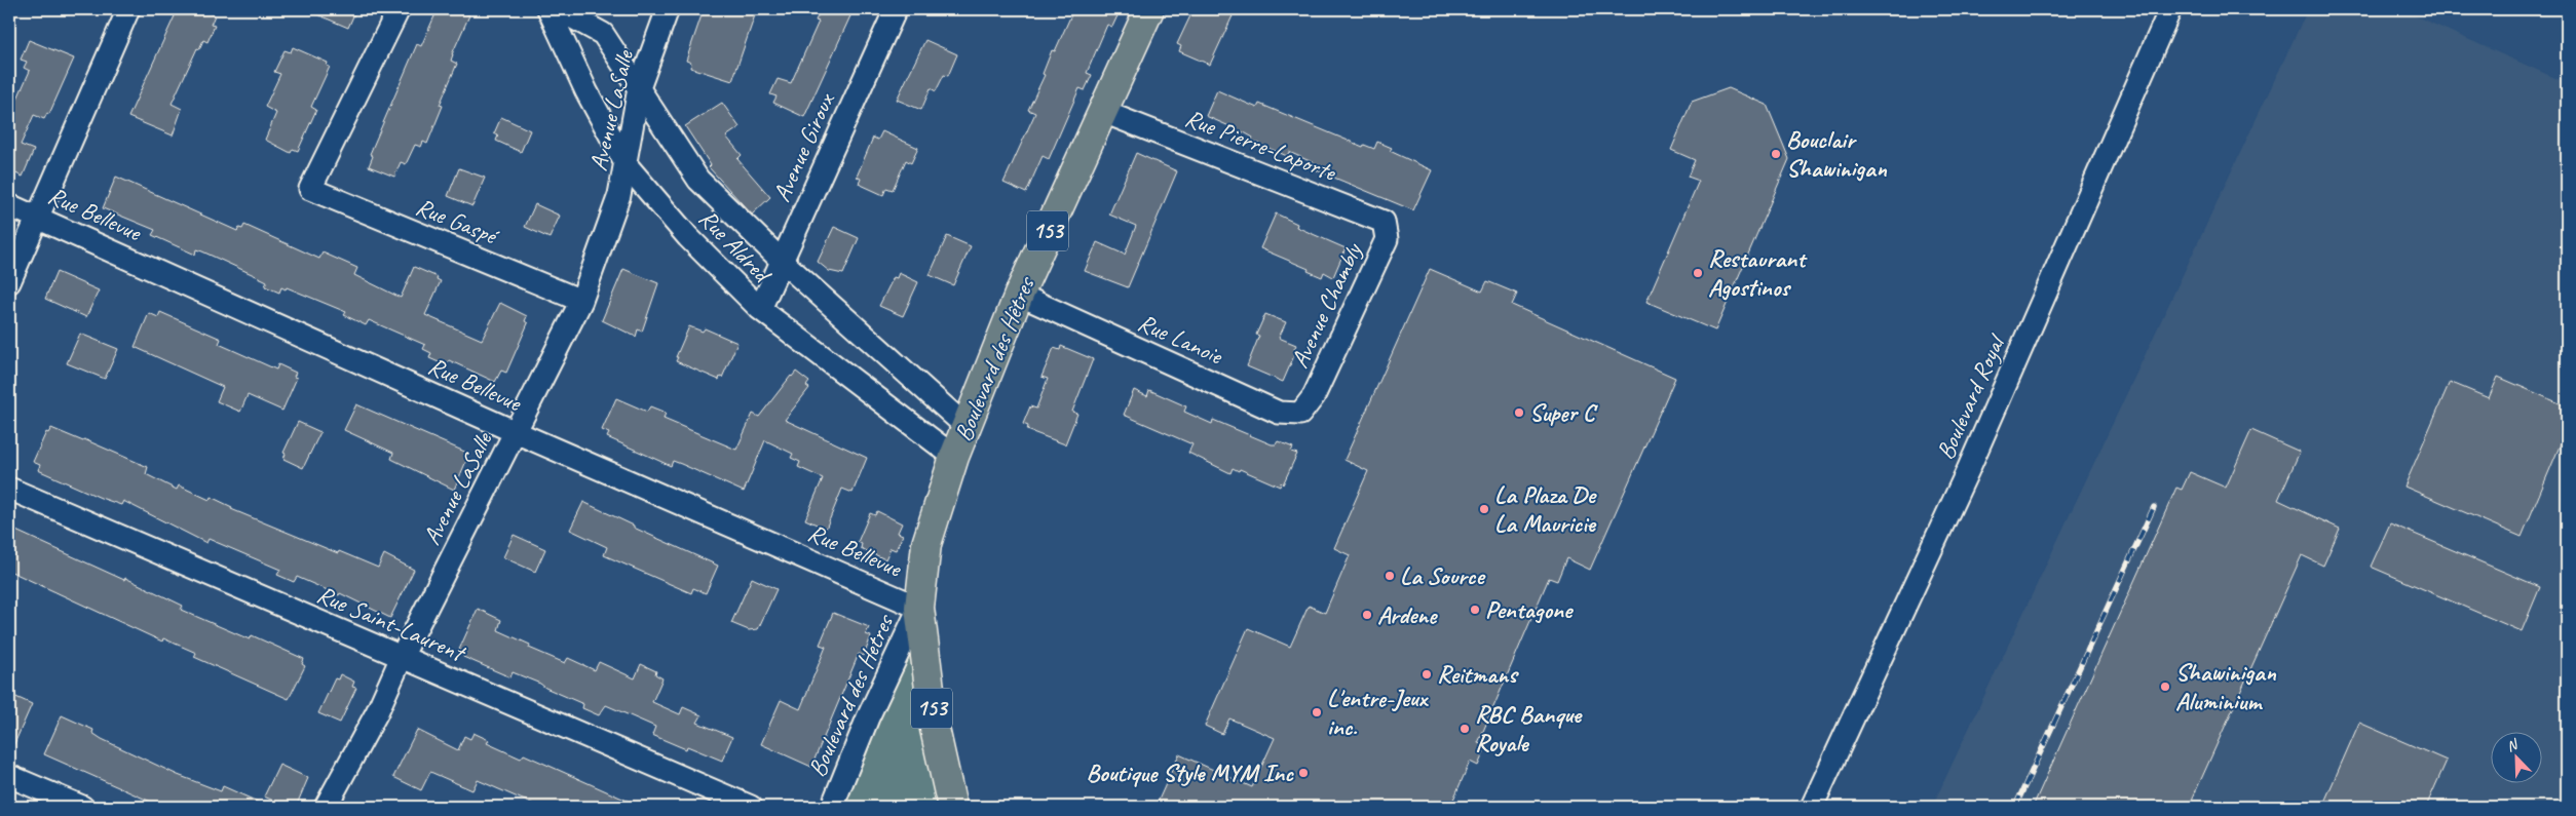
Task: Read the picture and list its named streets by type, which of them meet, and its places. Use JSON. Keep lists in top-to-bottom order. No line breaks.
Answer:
{"streets":{"main road":["153","Boulevard des Hêtres"],"street":["Avenue LaSalle","Rue Pierre-Laporte","Avenue Giroux","Rue Bellevue","Rue Gaspé","Rue Aldred","Avenue Chambly","Rue Lanoie","Boulevard Royal","Rue Saint-Laurent","Boulevard des Hetres"]},"crossings":[["Avenue LaSalle","Rue Bellevue"],["Avenue LaSalle","Rue Gaspé"],["Avenue LaSalle","Rue Aldred"],["Avenue LaSalle","Rue Saint-Laurent"],["Rue Pierre-Laporte","Avenue Chambly"],["Rue Pierre-Laporte","Boulevard des Hêtres"],["Avenue Giroux","Rue Aldred"],["Rue Bellevue","153"],["Rue Bellevue","Boulevard des Hetres"],["153","Rue Aldred"],["153","Boulevard des Hêtres"],["153","Boulevard des Hetres"],["Rue Aldred","Boulevard des Hêtres"],["Avenue Chambly","Rue Lanoie"],["Rue Lanoie","Boulevard des Hêtres"]],"places":["Bouclair Shawinigan","Restaurant Agostinos","Super C","La Plaza De La Mauricie","La Source","Pentagone","Ardene","Reitmans","Shawinigan Aluminium","L'entre-Jeux inc.","RBC Banque Royale","Boutique Style MYM Inc"],"north":"top left"}
